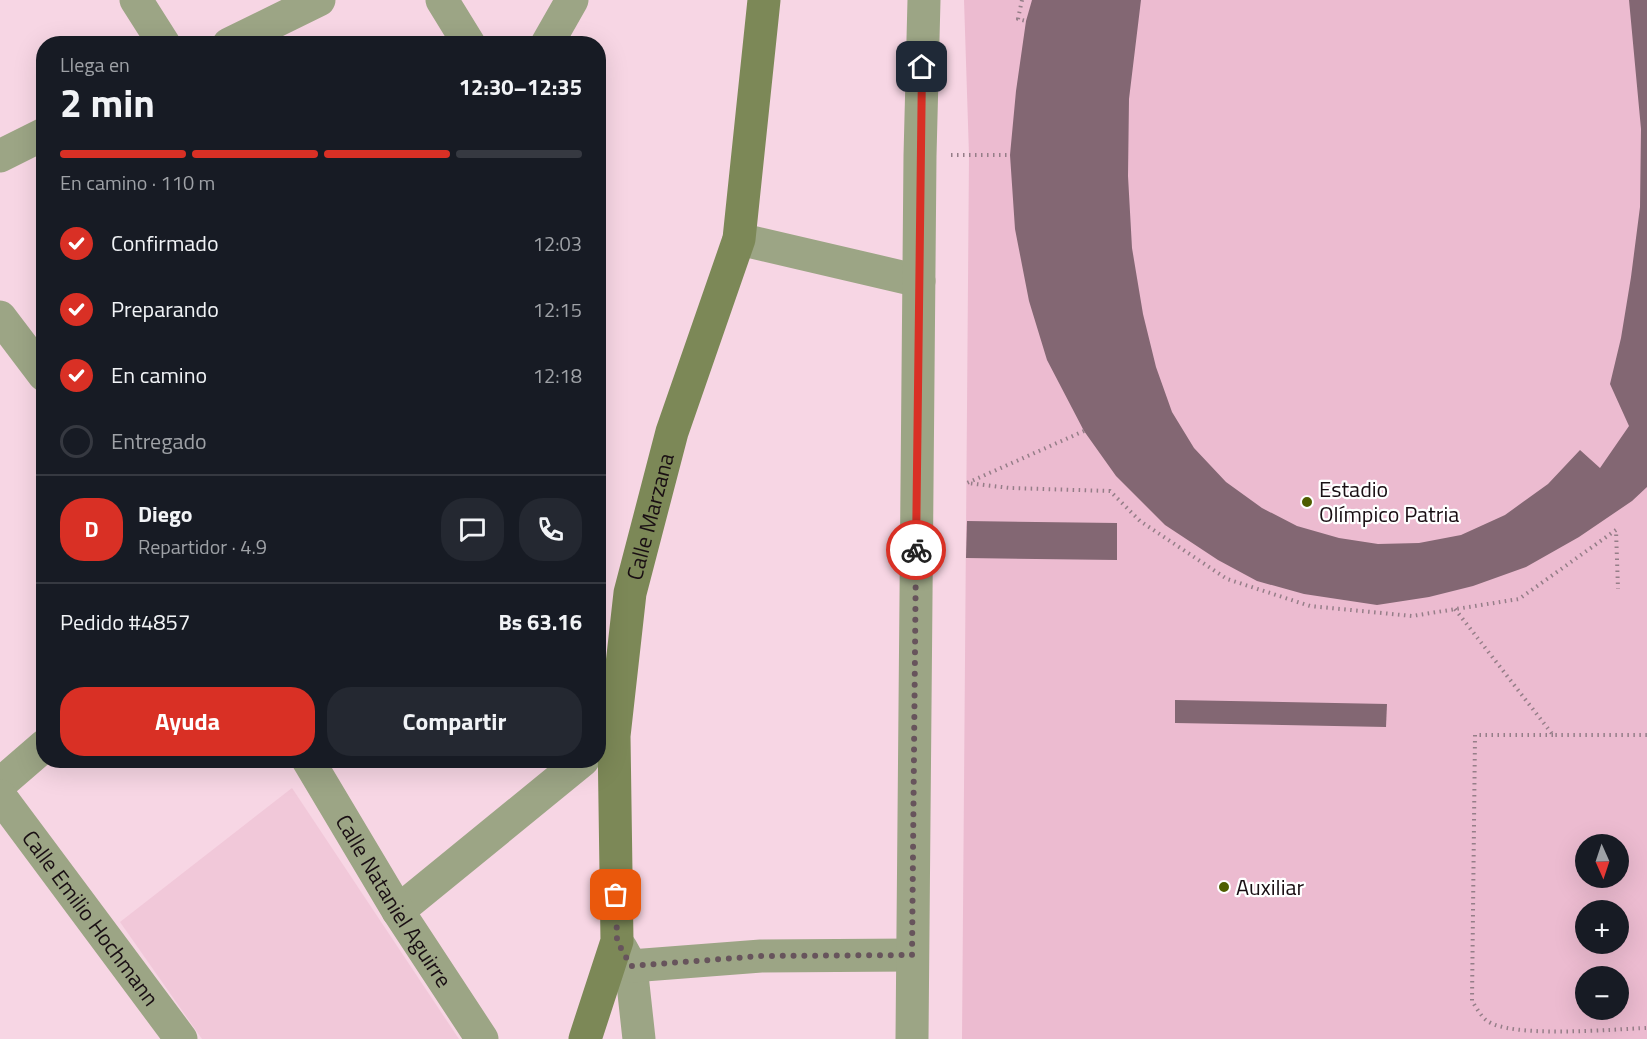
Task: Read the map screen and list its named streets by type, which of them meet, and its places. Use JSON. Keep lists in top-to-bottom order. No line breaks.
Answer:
{"streets":{"main road":["Calle Marzana"],"street":["Calle Nataniel Aguirre","Calle Emilio Hochmann"]},"places":["Estadio Olímpico Patria","Auxiliar"],"north":"bottom","page":{"heading":["2 min","Llega en","12:30–12:35"],"panel":["Diego","Repartidor · 4.9","Pedido #4857","Bs 63.16"],"bar":"En camino · 110 m","list":[["Confirmado","12:03"],["Preparando","12:15"],["En camino","12:18"],"Entregado"],"round":"D","buttons":["Ayuda","Compartir"],"map_buttons":["+","−"]}}
